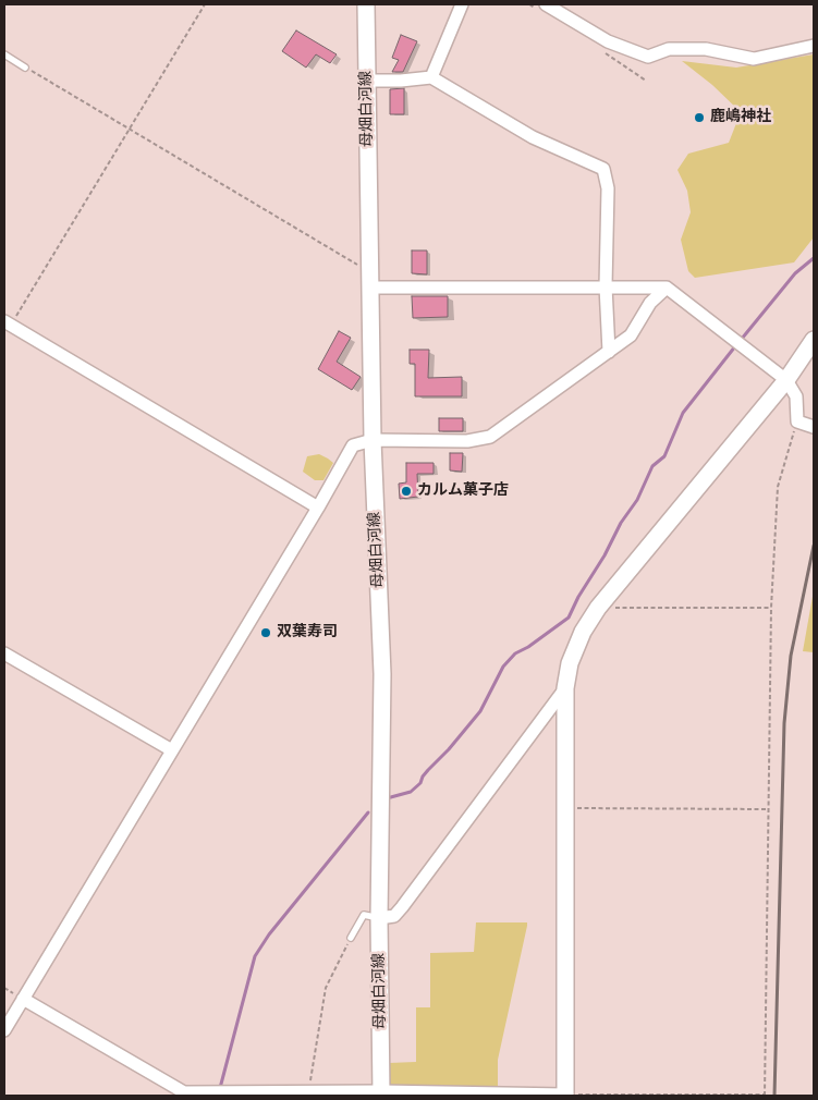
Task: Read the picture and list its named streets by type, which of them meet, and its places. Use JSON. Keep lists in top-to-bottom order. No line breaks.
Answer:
{"streets":{"main road":["母畑白河線"]},"places":["鹿嶋神社","カルム菓子店","双葉寿司"]}
